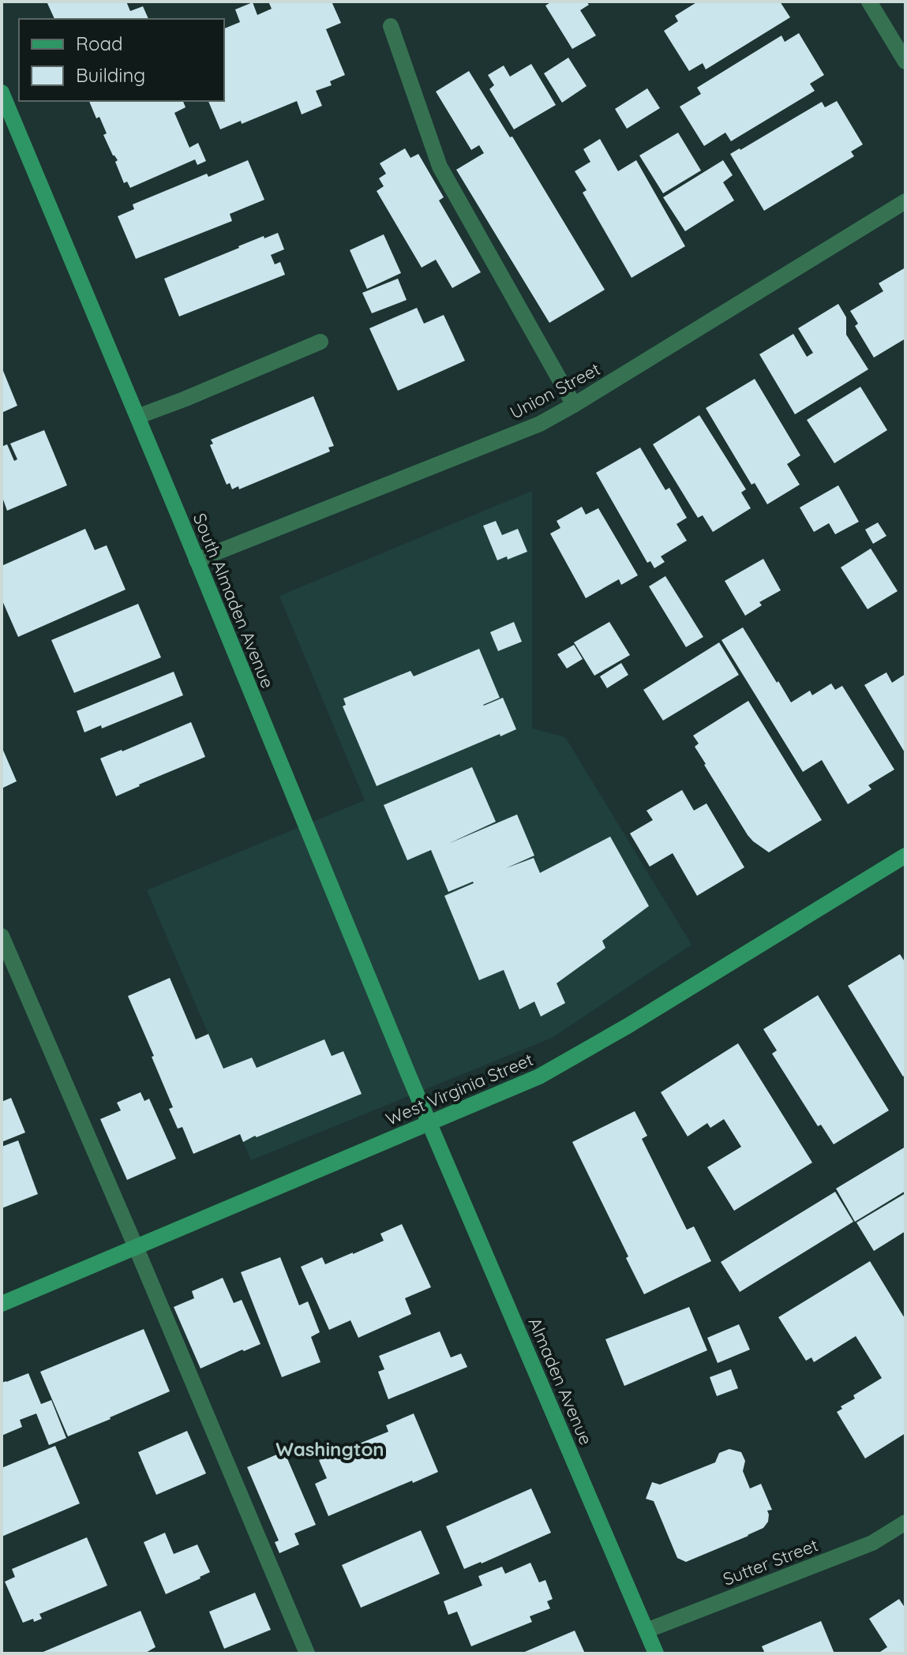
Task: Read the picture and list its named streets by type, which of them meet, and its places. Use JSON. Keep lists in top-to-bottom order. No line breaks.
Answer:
{"streets":{"main road":["South Almaden Avenue","West Virginia Street","Almaden Avenue"],"street":["Union Street","Sutter Street"]},"crossings":[["Union Street","South Almaden Avenue"],["South Almaden Avenue","West Virginia Street"],["South Almaden Avenue","Almaden Avenue"],["West Virginia Street","Almaden Avenue"],["Almaden Avenue","Sutter Street"]],"districts":["Washington"],"legend":["Road","Building"]}
